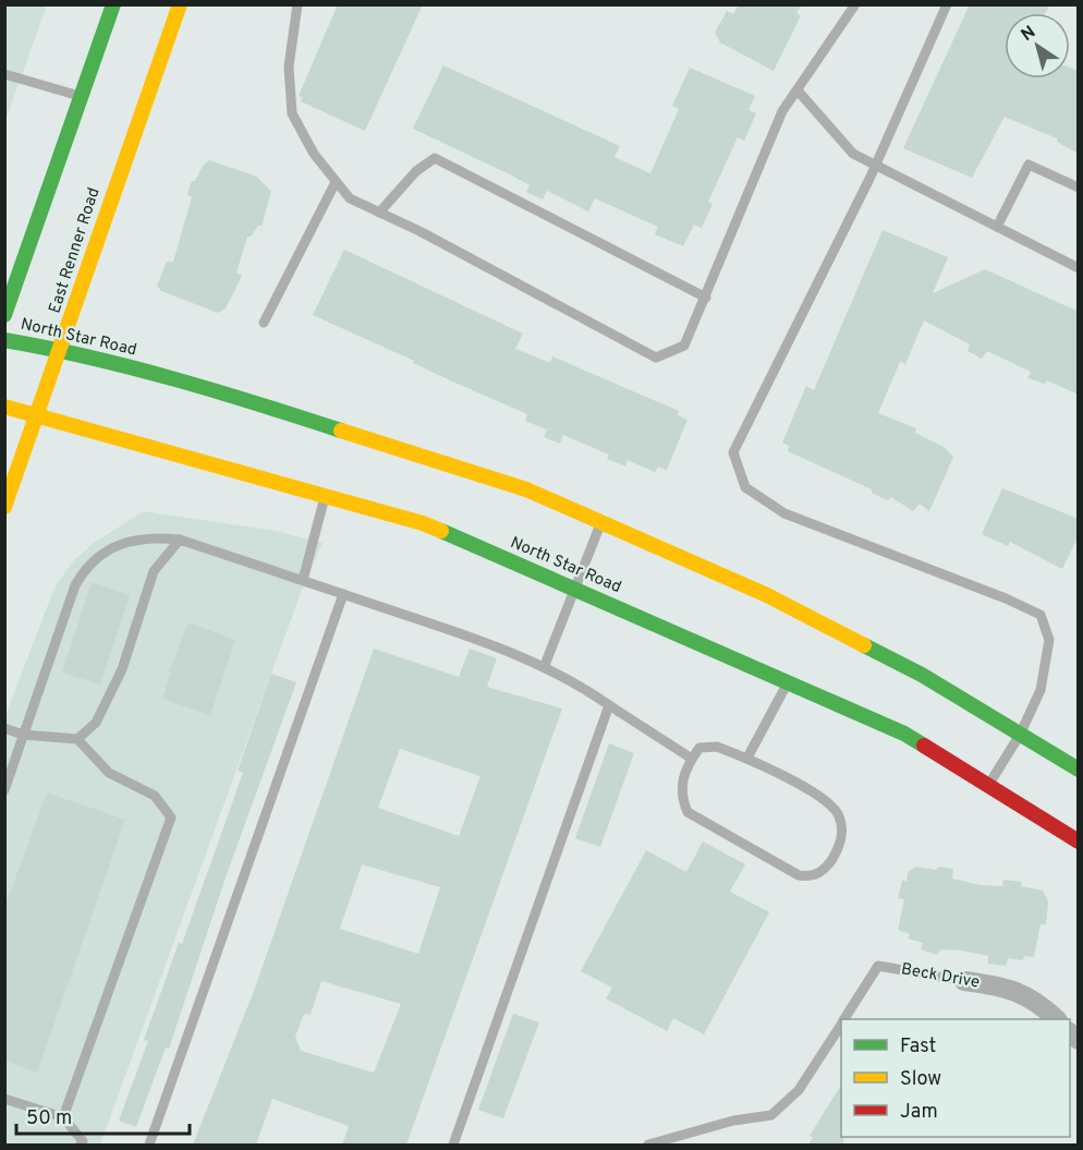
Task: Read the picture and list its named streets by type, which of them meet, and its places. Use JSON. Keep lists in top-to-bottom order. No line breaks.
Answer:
{"streets":{"main road":["East Renner Road","North Star Road"],"street":["Beck Drive"]},"crossings":[["East Renner Road","North Star Road"]],"legend":["Fast","Slow","Jam"],"scale_bar":"50 m","north":"top left"}
